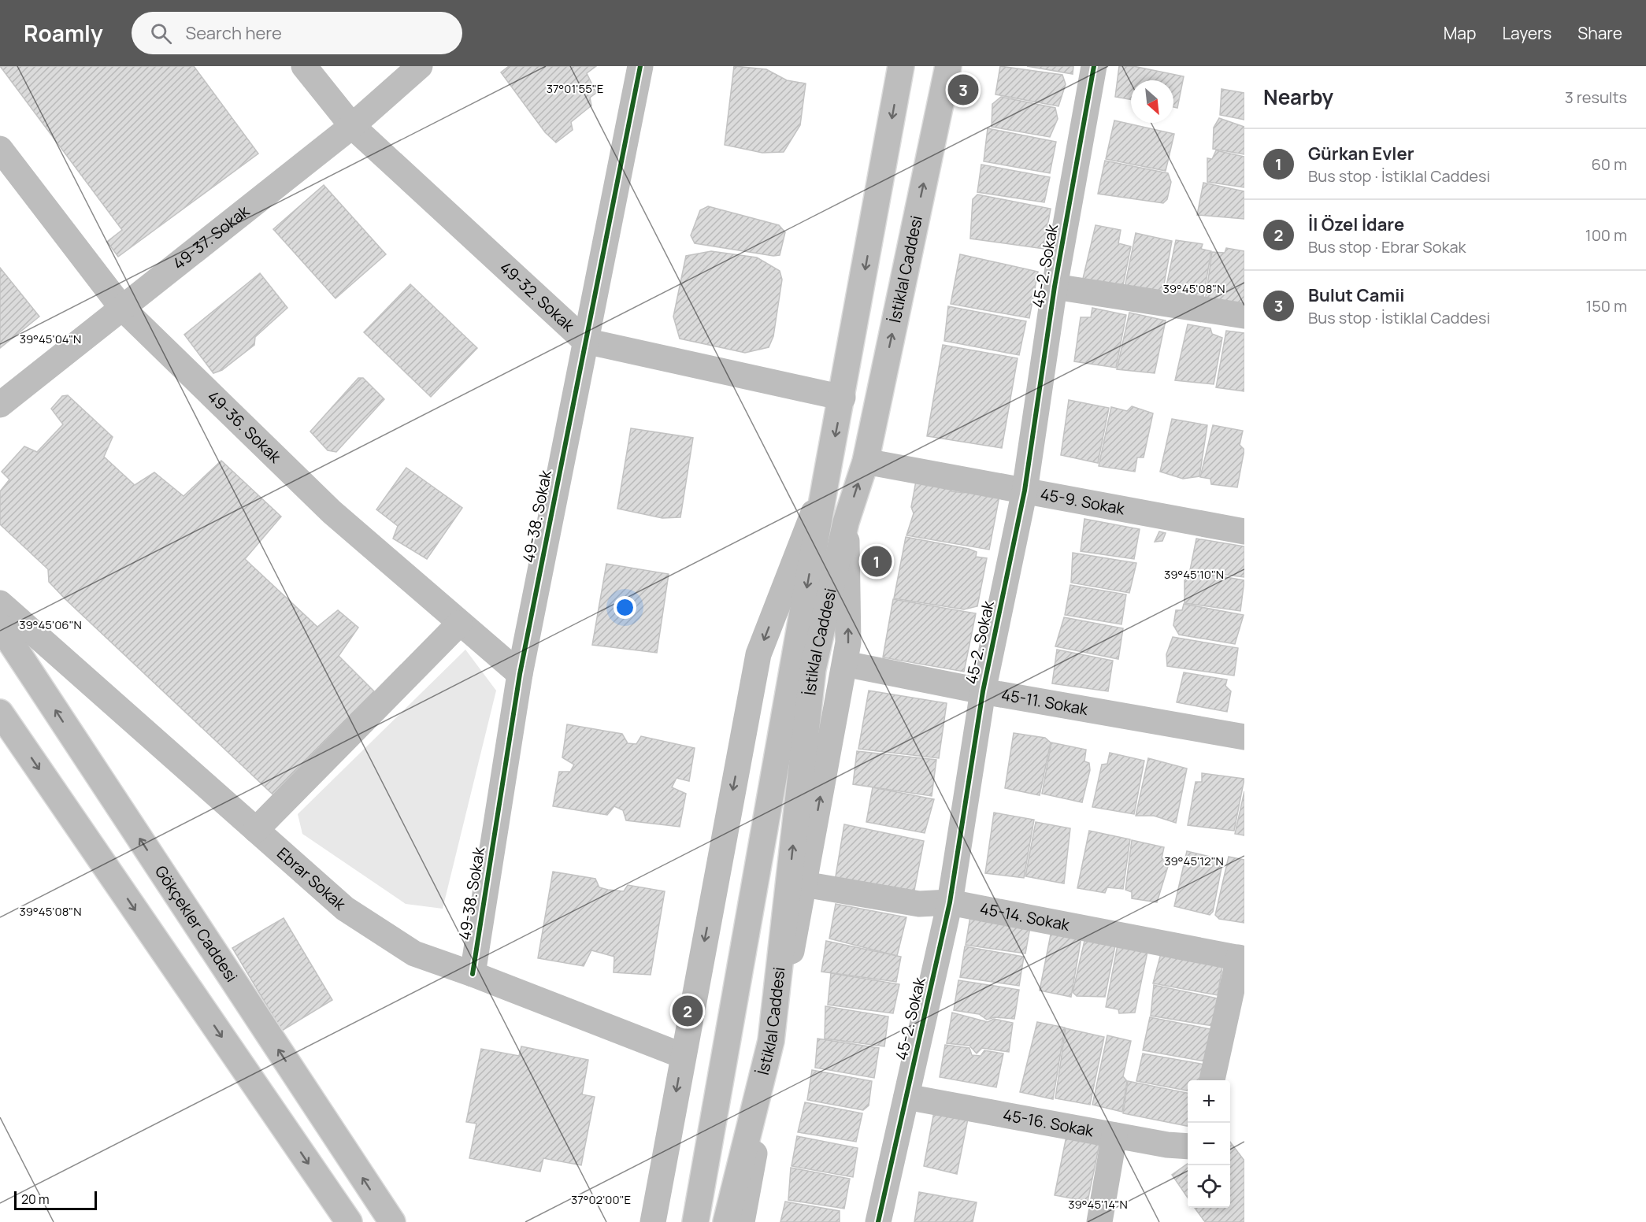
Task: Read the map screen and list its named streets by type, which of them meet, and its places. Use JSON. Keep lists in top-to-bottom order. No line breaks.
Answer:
{"streets":{"street":["49-37. Sokak","45-2. Sokak","İstiklal Caddesi","49-32. Sokak","49-36. Sokak","45-9. Sokak","49-38. Sokak","45-11. Sokak","Ebrar Sokak","45-14. Sokak","Gökçekler Caddesi","45-16. Sokak"]},"crossings":[["49-37. Sokak","49-32. Sokak"],["49-37. Sokak","49-36. Sokak"],["45-2. Sokak","45-9. Sokak"],["45-2. Sokak","45-11. Sokak"],["45-2. Sokak","45-14. Sokak"],["45-2. Sokak","45-16. Sokak"],["İstiklal Caddesi","49-32. Sokak"],["İstiklal Caddesi","45-9. Sokak"],["49-32. Sokak","49-38. Sokak"],["49-36. Sokak","49-38. Sokak"],["49-38. Sokak","Ebrar Sokak"]],"scale_bar":"20 m","north":"bottom right","page":{"header":"Roamly","search":"Search here","nav":["Map","Layers","Share"],"heading":["Nearby","3 results"],"pins":["3","1","2"],"list":[{"mark":"1","name":"Gürkan Evler","note":"Bus stop · İstiklal Caddesi","value":"60 m"},{"mark":"2","name":"İl Özel İdare","note":"Bus stop · Ebrar Sokak","value":"100 m"},{"mark":"3","name":"Bulut Camii","note":"Bus stop · İstiklal Caddesi","value":"150 m"}],"map_buttons":["+","−"],"scale":"20 m"},"coordinates":["37°01'55\"E","39°45'08\"N","39°45'04\"N","39°45'10\"N","39°45'06\"N","39°45'12\"N","37°02'00\"E","39°45'14\"N"]}
